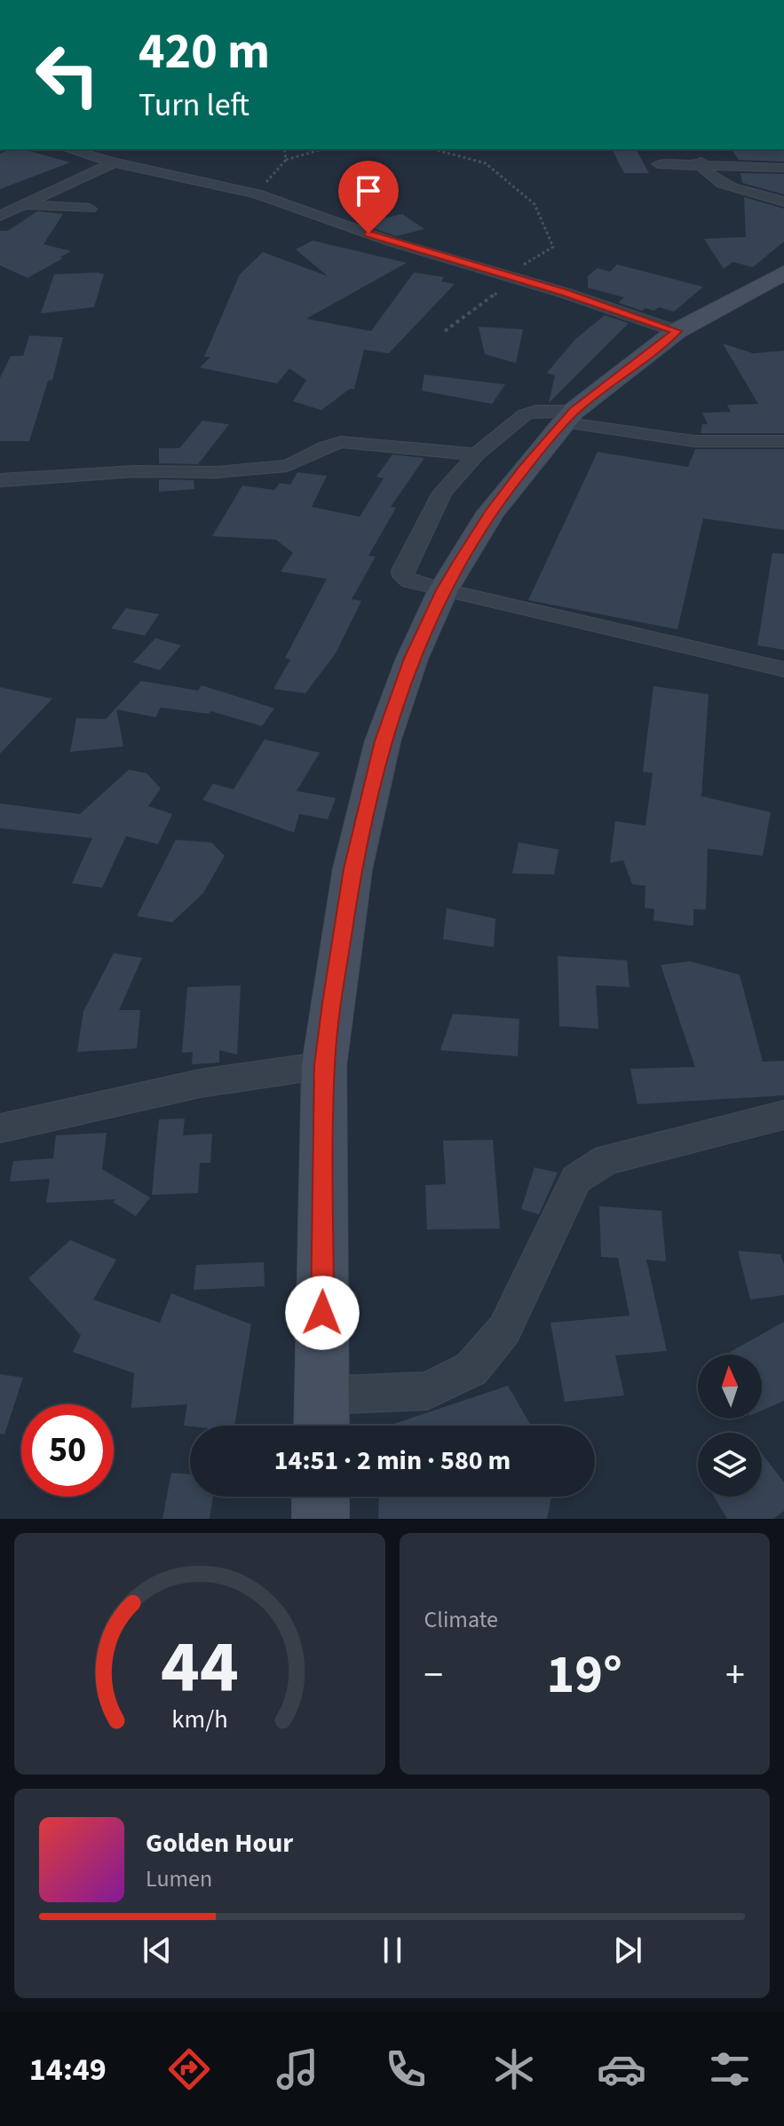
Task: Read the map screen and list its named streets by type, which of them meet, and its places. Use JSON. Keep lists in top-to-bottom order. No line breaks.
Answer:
{"north":"top","page":{"turn":["420 m","Turn left"],"limit":"50","trip":"14:51 · 2 min · 580 m","tile":"Climate","heat":["−","19°","+"],"song":["Golden Hour","Lumen"],"tabs":"14:49","gauge":["44","km/h"]}}
